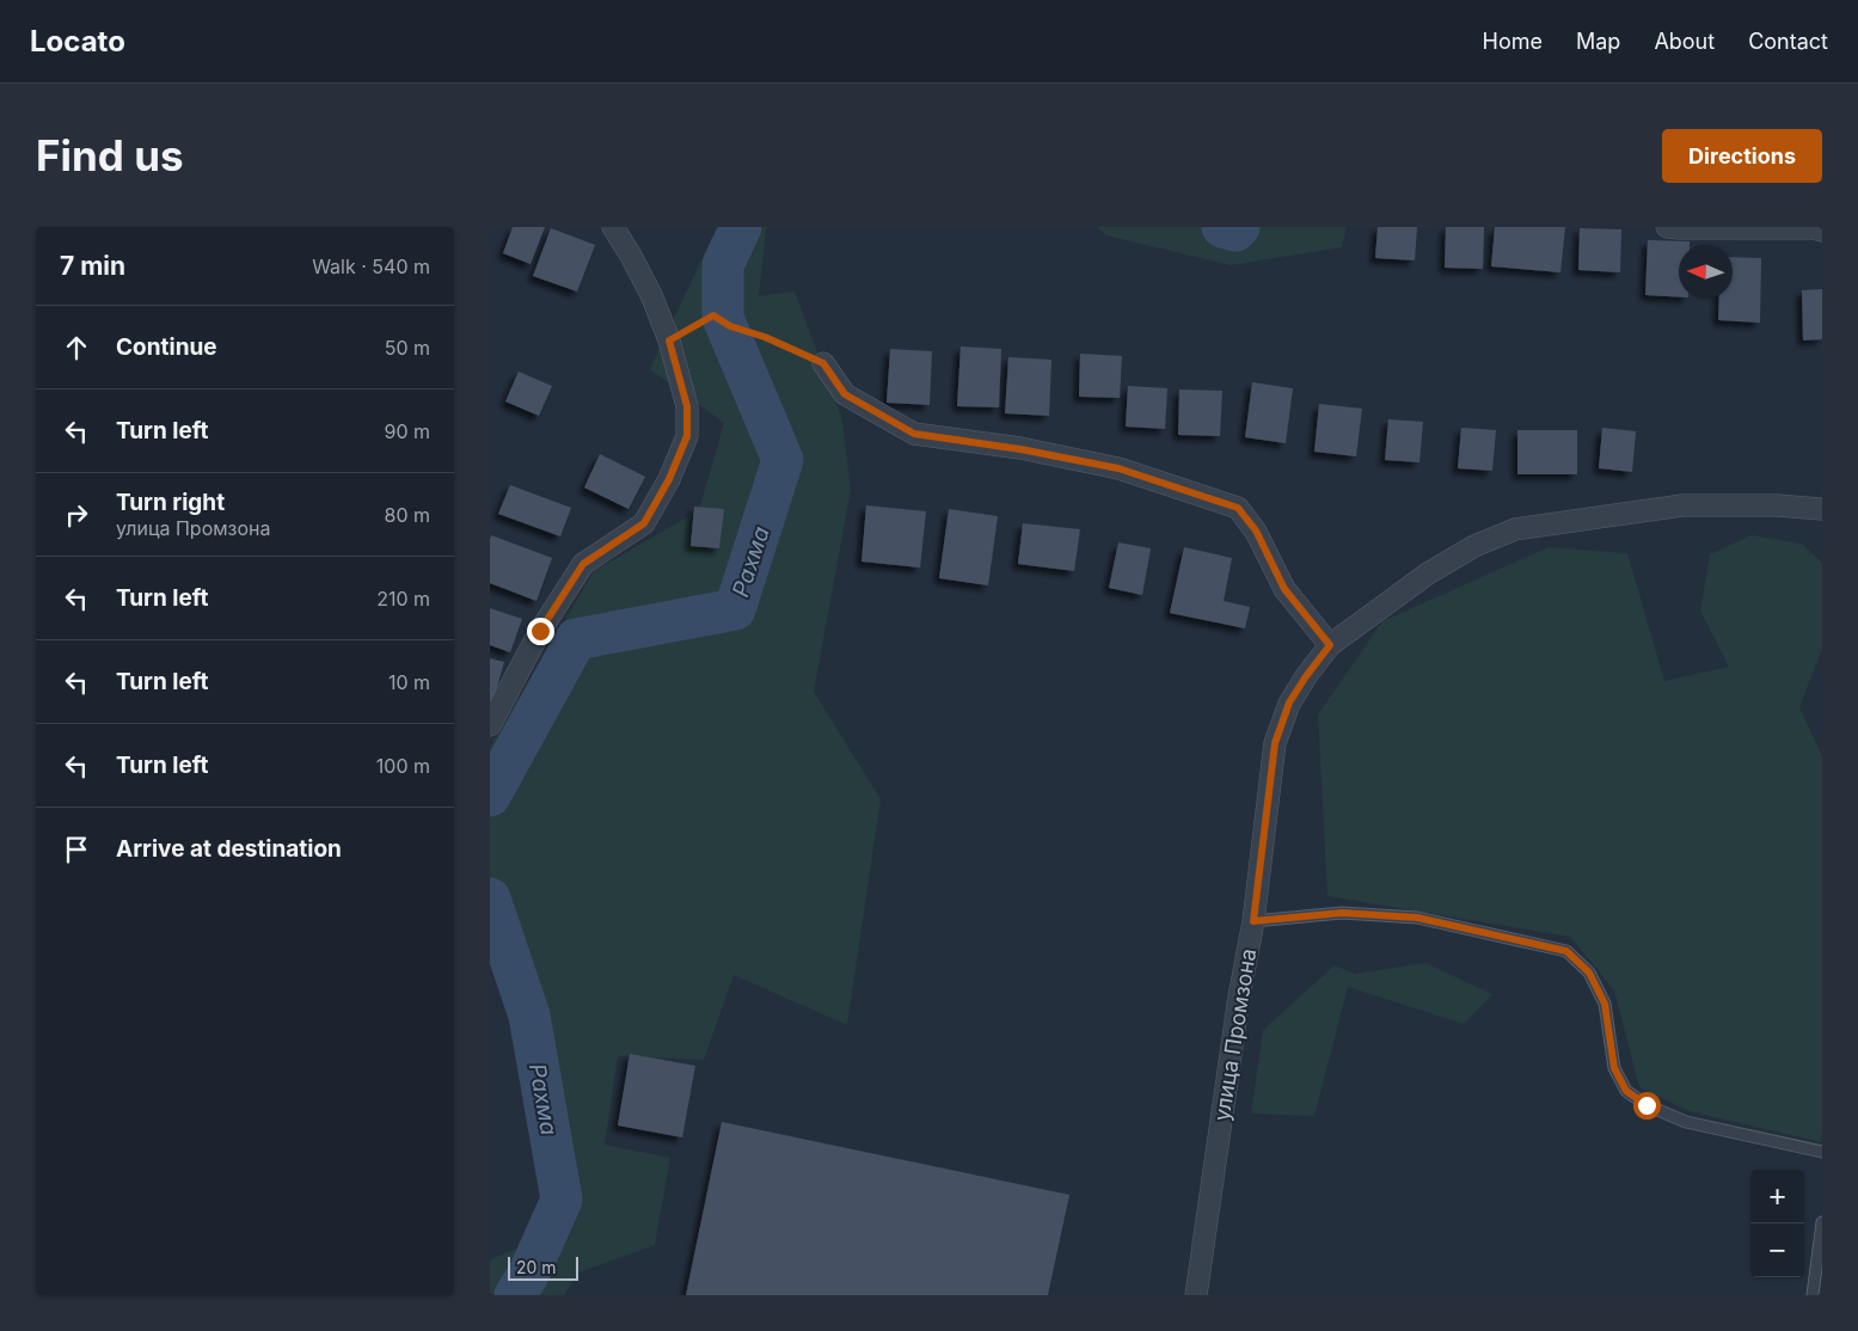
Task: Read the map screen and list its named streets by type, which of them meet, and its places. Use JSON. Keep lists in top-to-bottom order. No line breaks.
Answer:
{"streets":{"street":["улица Промзона"]},"water":["Рахма"],"scale_bar":"20 m","north":"left","page":{"header":"Locato","nav":["Home","Map","About","Contact"],"buttons":"Directions","title":"Find us","heading":["7 min","Walk · 540 m"],"list":[["Continue","50 m"],["Turn left","90 m"],["Turn right","улица Промзона","80 m"],["Turn left","210 m"],["Turn left","10 m"],["Turn left","100 m"],"Arrive at destination"],"map_buttons":["+","−"],"scale":"20 m"}}
